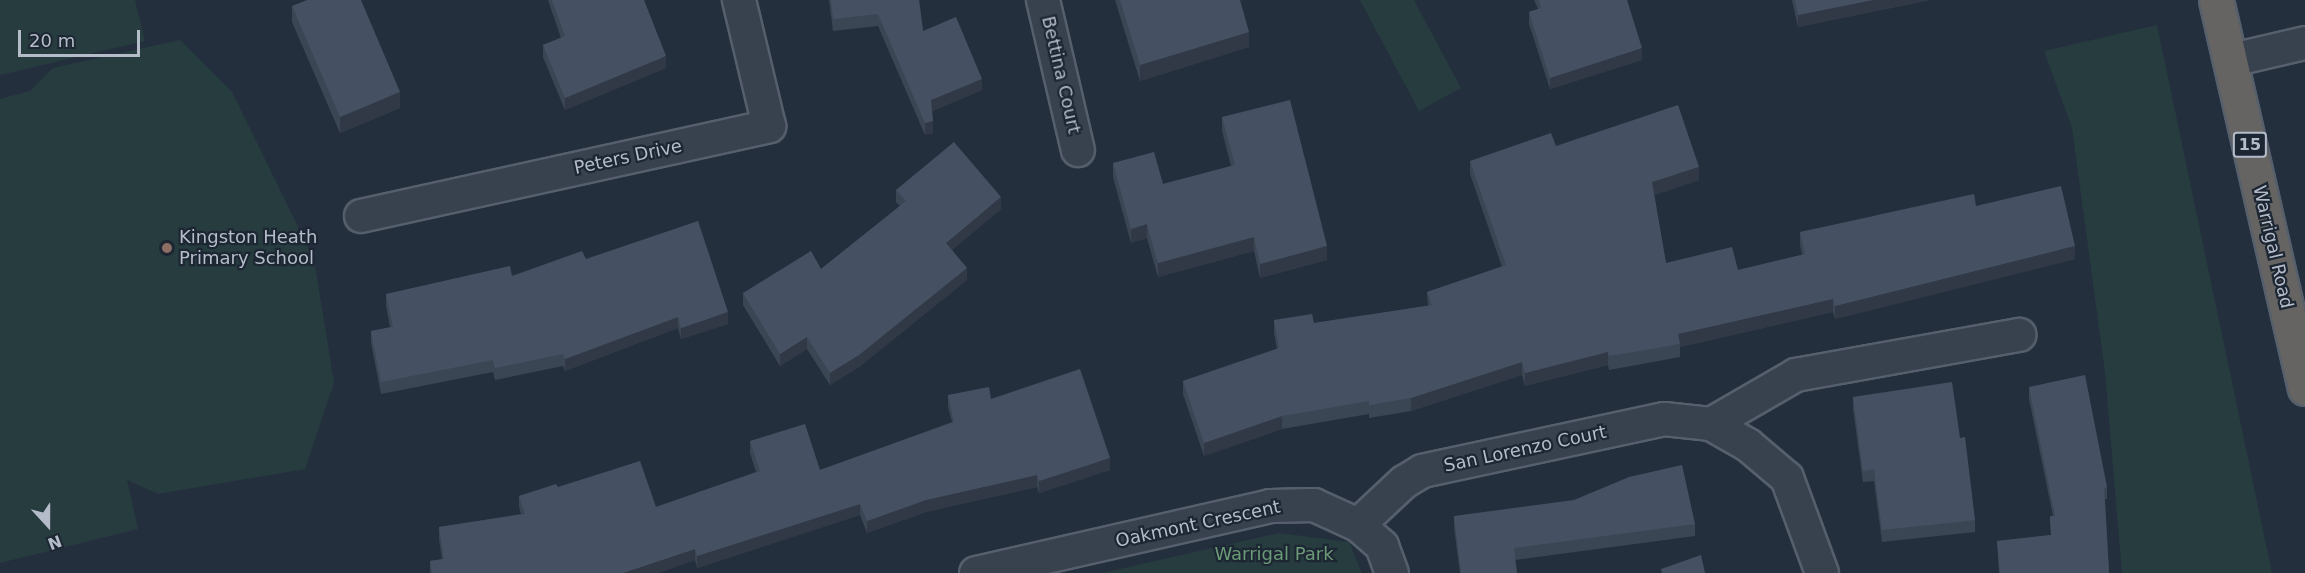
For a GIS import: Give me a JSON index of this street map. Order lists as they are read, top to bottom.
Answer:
{
  "streets": {
    "highway": ["15", "Warrigal Road"],
    "street": [
      "Bettina Court",
      "Peters Drive",
      "San Lorenzo Court",
      "Oakmont Crescent"
    ]
  },
  "crossings": [
    ["San Lorenzo Court", "Oakmont Crescent"]
  ],
  "parks": ["Warrigal Park"],
  "places": ["Kingston Heath Primary School"],
  "scale_bar": "20 m",
  "north": "bottom"
}
